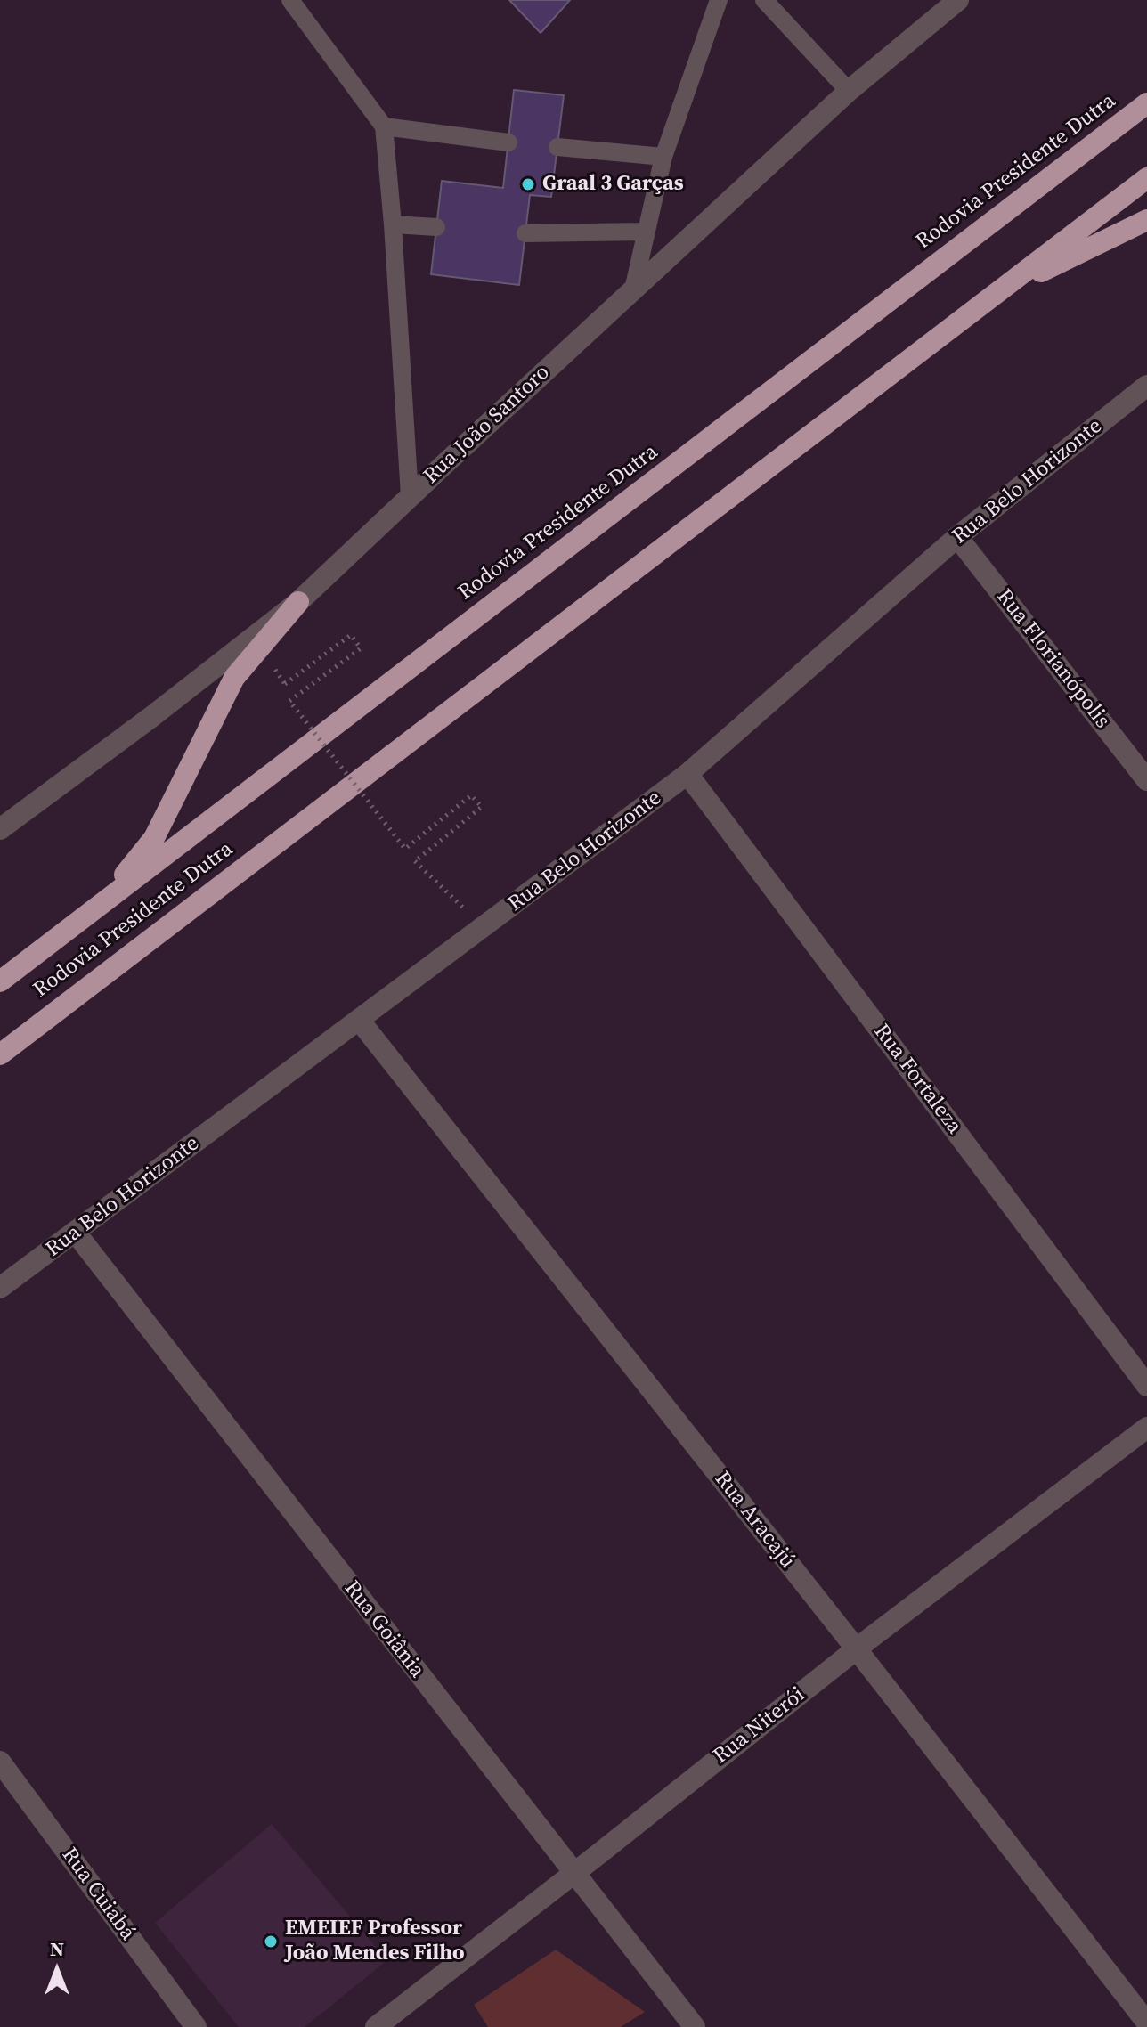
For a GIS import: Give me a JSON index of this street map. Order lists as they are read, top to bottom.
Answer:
{
  "streets": {
    "highway": ["Rodovia Presidente Dutra"],
    "street": [
      "Rua João Santoro",
      "Rua Belo Horizonte",
      "Rua Florianópolis",
      "Rua Fortaleza",
      "Rua Aracajú",
      "Rua Goiânia",
      "Rua Niterói",
      "Rua Cuiabá"
    ]
  },
  "crossings": [
    ["Rua Belo Horizonte", "Rua Florianópolis"],
    ["Rua Belo Horizonte", "Rua Fortaleza"],
    ["Rua Belo Horizonte", "Rua Aracajú"],
    ["Rua Belo Horizonte", "Rua Goiânia"],
    ["Rua Aracajú", "Rua Niterói"],
    ["Rua Goiânia", "Rua Niterói"]
  ],
  "places": ["Graal 3 Garças", "EMEIEF Professor João Mendes Filho"],
  "north": "top"
}
